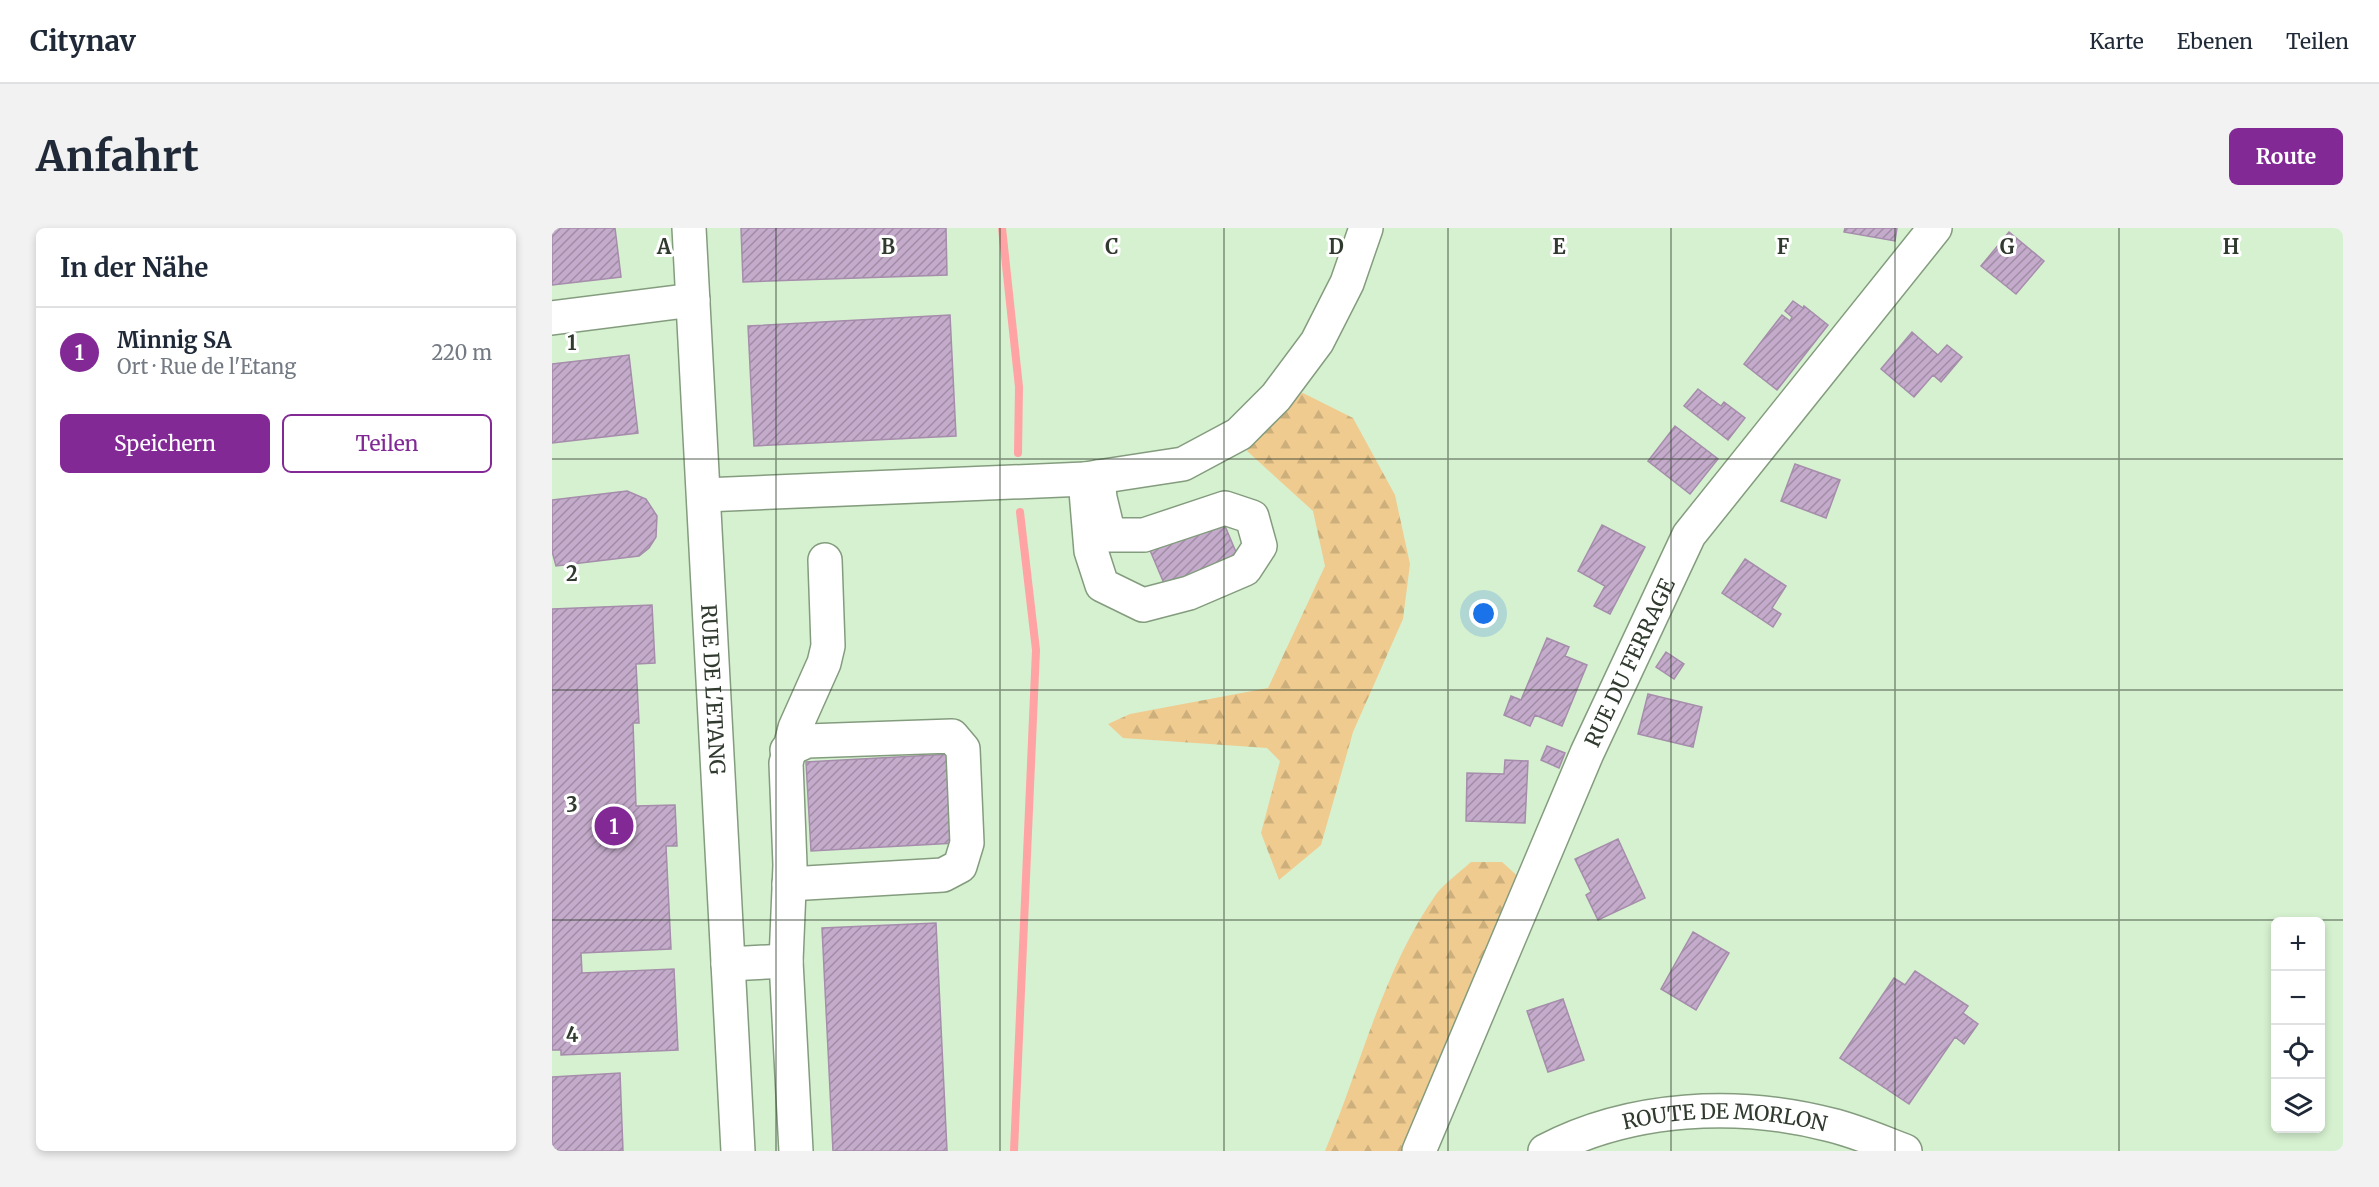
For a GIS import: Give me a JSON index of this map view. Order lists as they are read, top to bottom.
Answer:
{
  "streets": {
    "street": ["RUE DU FERRAGE", "RUE DE L'ETANG", "ROUTE DE MORLON"]
  },
  "page": {
    "header": "Citynav",
    "nav": ["Karte", "Ebenen", "Teilen"],
    "buttons": [
      "Route",
      ["Speichern", "Teilen"]
    ],
    "title": "Anfahrt",
    "heading": "In der Nähe",
    "list": [
      {
        "mark": "1",
        "name": "Minnig SA",
        "note": "Ort · Rue de l'Etang",
        "value": "220 m"
      }
    ],
    "pins": "1",
    "map_buttons": ["+", "−"]
  },
  "grid": {
    "columns": [
      "A",
      "B",
      "C",
      "D",
      "E",
      "F",
      "G",
      "H"
    ],
    "rows": [
      "1",
      "2",
      "3",
      "4"
    ]
  }
}
